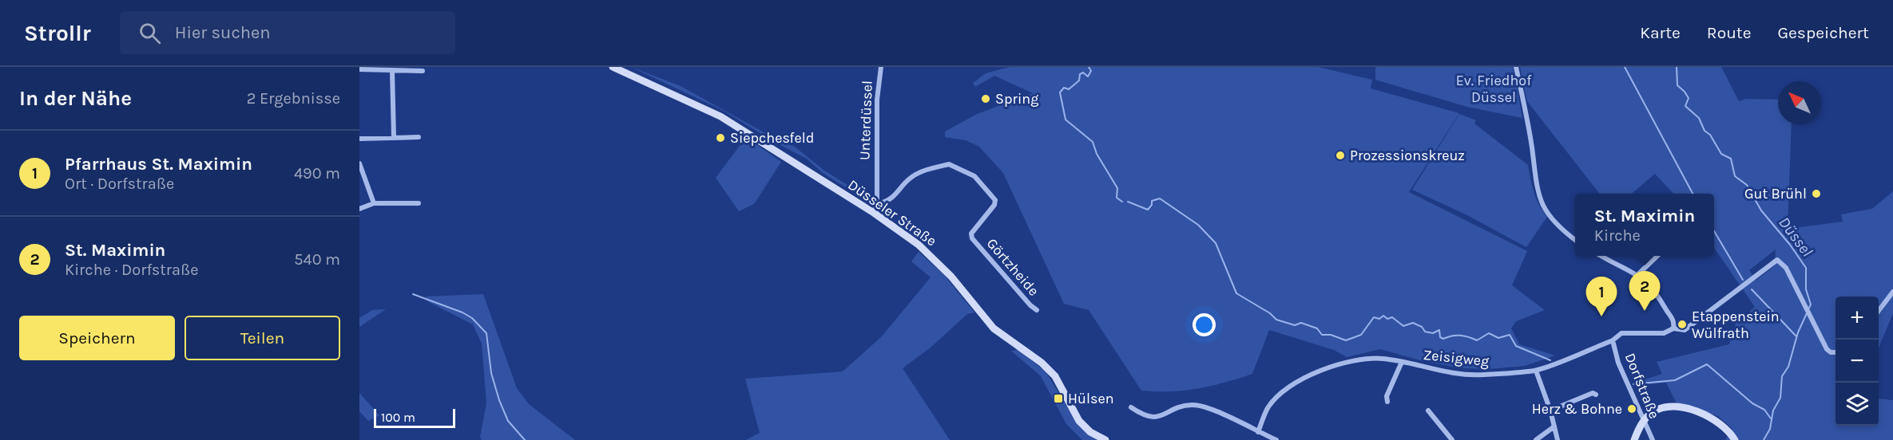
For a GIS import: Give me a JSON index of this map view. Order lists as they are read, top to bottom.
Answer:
{
  "streets": {
    "main road": ["Düsseler Straße"],
    "street": [
      "Unterdüssel",
      "Görtzheide",
      "Zeisigweg",
      "Dorfstraße"
    ]
  },
  "crossings": [
    ["Unterdüssel", "Görtzheide"],
    ["Zeisigweg", "Dorfstraße"]
  ],
  "water": ["Düssel"],
  "parks": ["Ev. Friedhof Düssel"],
  "places": {
    "other": [
      "Spring",
      "Siepchesfeld",
      "Prozessionskreuz",
      "Gut Brühl",
      "Etappenstein Wülfrath",
      "Herz & Bohne"
    ],
    "transit": ["Hülsen"]
  },
  "scale_bar": "100 m",
  "north": "top left",
  "page": {
    "header": "Strollr",
    "search": "Hier suchen",
    "nav": ["Karte", "Route", "Gespeichert"],
    "heading": ["In der Nähe", "2 Ergebnisse"],
    "list": [
      {
        "mark": "1",
        "name": "Pfarrhaus St. Maximin",
        "note": "Ort · Dorfstraße",
        "value": "490 m"
      },
      {
        "mark": "2",
        "name": "St. Maximin",
        "note": "Kirche · Dorfstraße",
        "value": "540 m"
      }
    ],
    "popup": ["St. Maximin", "Kirche"],
    "pins": ["2", "1"],
    "map_buttons": ["+", "−"],
    "buttons": ["Speichern", "Teilen"],
    "scale": "100 m"
  }
}
